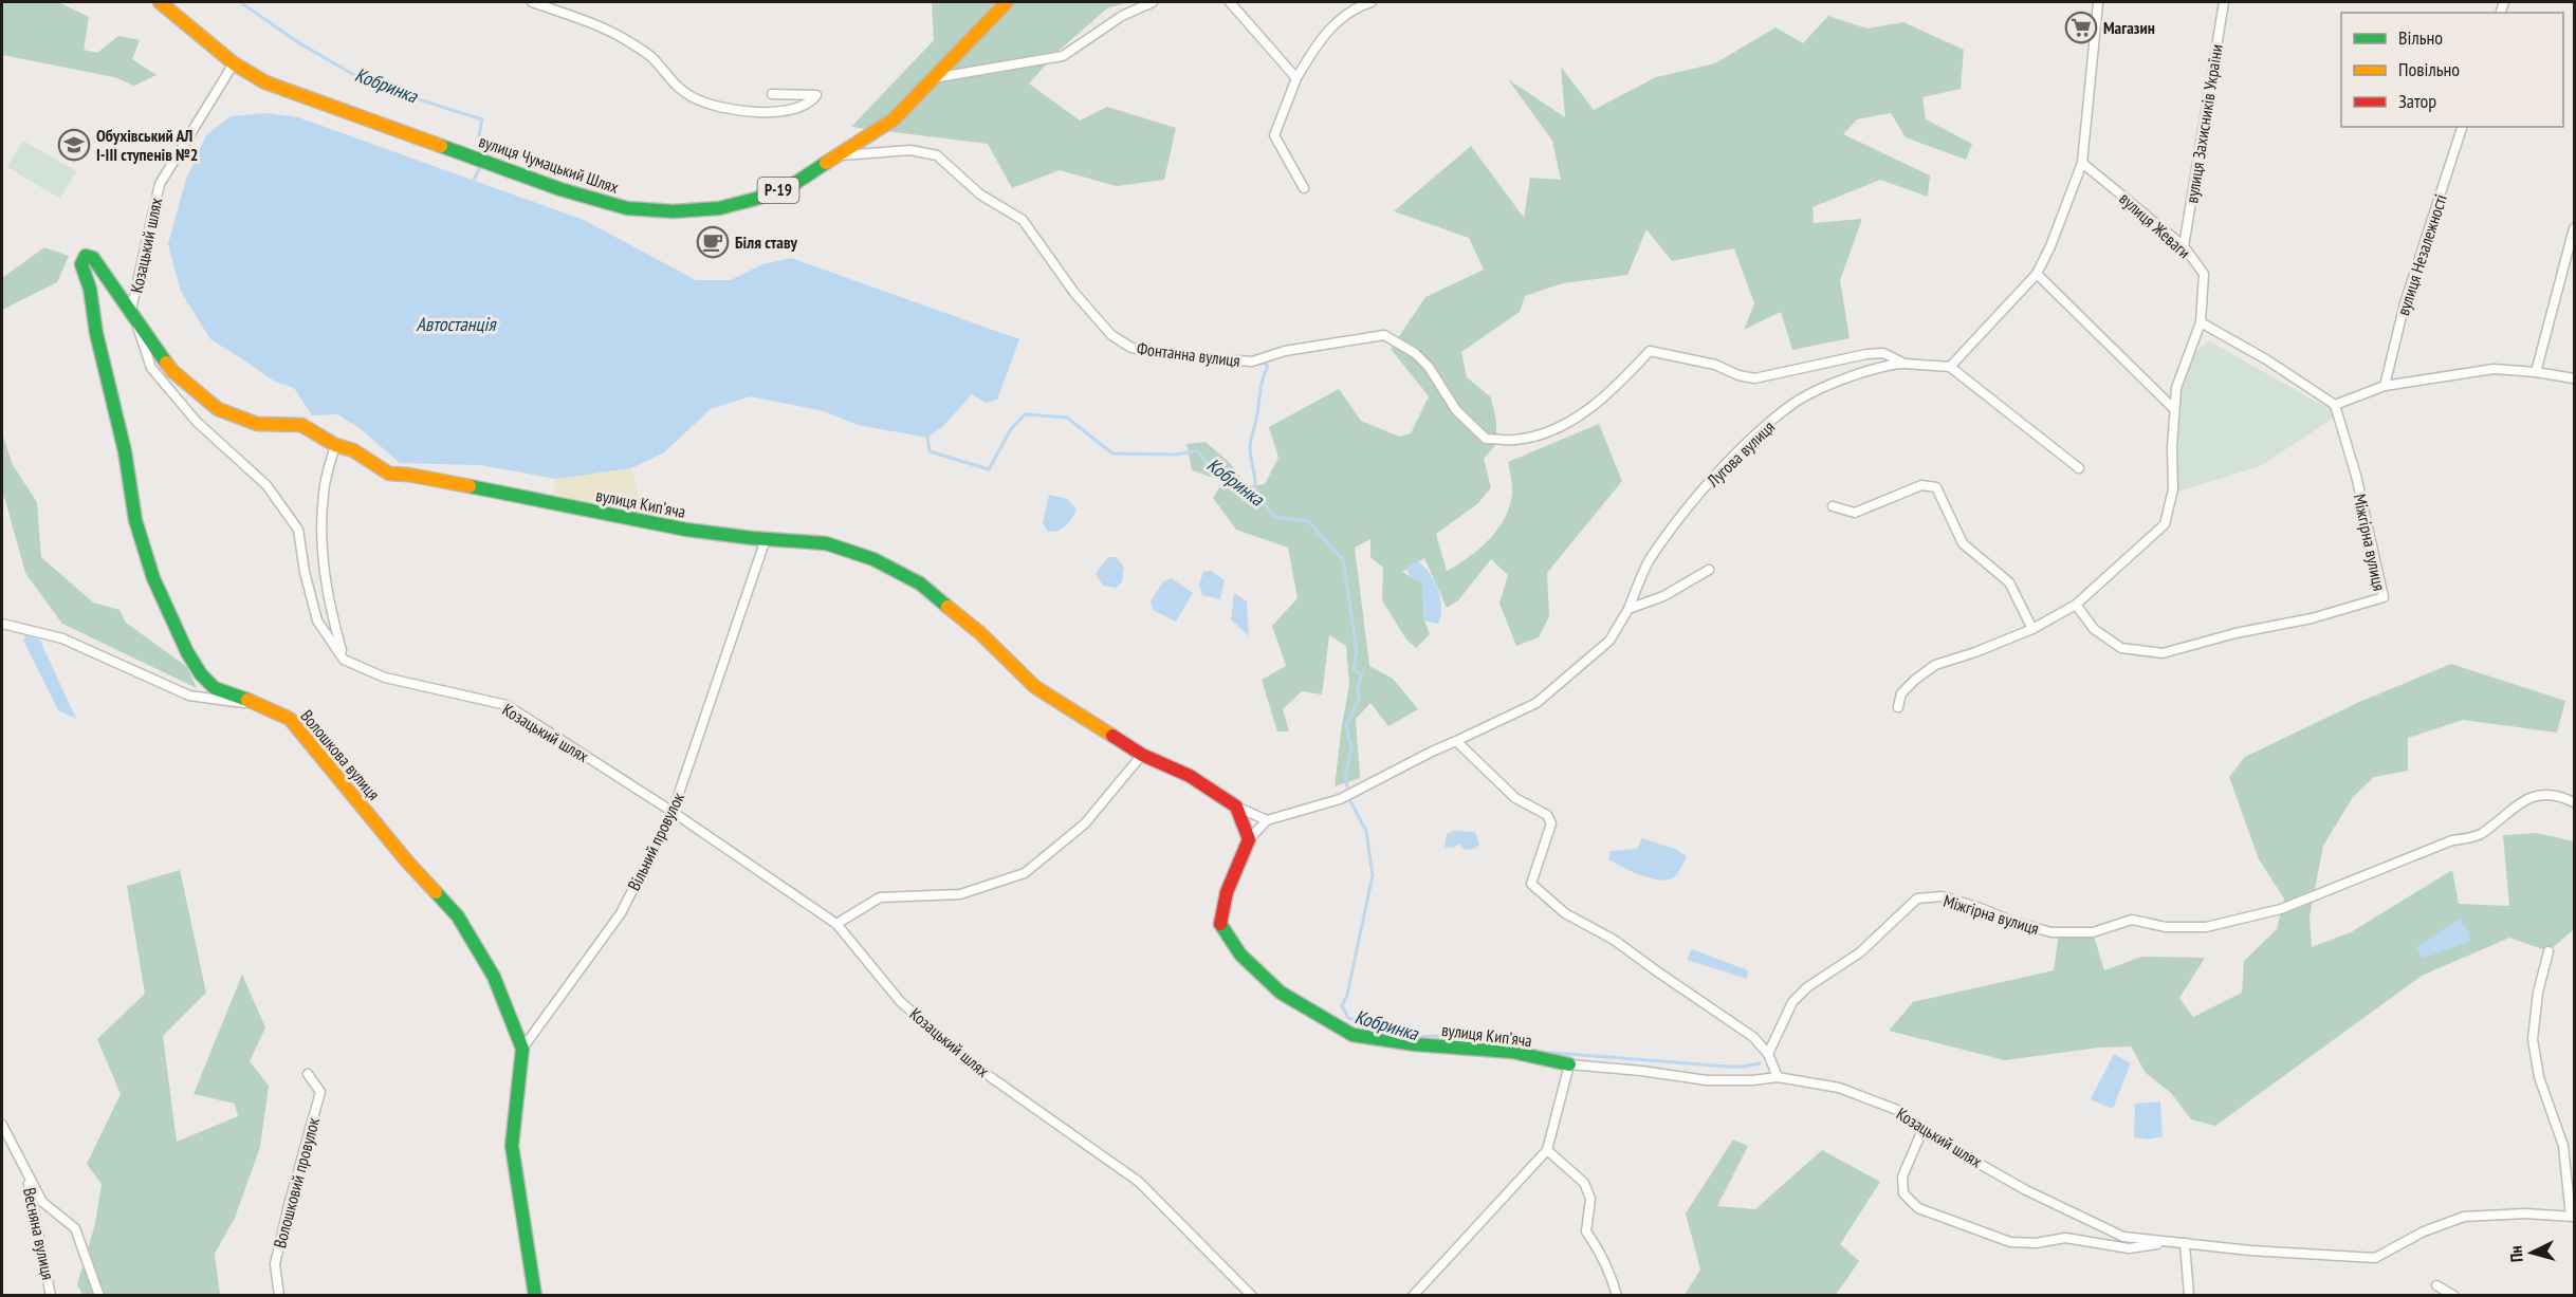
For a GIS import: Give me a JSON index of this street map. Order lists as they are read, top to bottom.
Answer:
{
  "streets": {
    "street": [
      "вулиця Захисників України",
      "вулиця Чумацький Шлях",
      "Р-19",
      "вулиця Жеваги",
      "Козацький шлях",
      "вулиця Незалежності",
      "Фонтанна вулиця",
      "Лугова вулиця",
      "вулиця Кипʼяча",
      "Міжгірна вулиця",
      "Волошкова вулиця",
      "Вільний провулок",
      "Волошковий провулок",
      "Весняна вулиця"
    ]
  },
  "crossings": [
    ["вулиця Захисників України", "вулиця Жеваги"],
    ["вулиця Чумацький Шлях", "Козацький шлях"],
    ["вулиця Чумацький Шлях", "Фонтанна вулиця"],
    ["вулиця Жеваги", "Міжгірна вулиця"],
    ["Козацький шлях", "вулиця Кипʼяча"],
    ["Козацький шлях", "Волошкова вулиця"],
    ["Козацький шлях", "Вільний провулок"],
    ["Фонтанна вулиця", "Лугова вулиця"],
    ["вулиця Кипʼяча", "Волошкова вулиця"],
    ["вулиця Кипʼяча", "Вільний провулок"],
    ["Волошкова вулиця", "Вільний провулок"]
  ],
  "water": ["Кобринка", "Автостанція"],
  "places": {
    "supermarket": ["Магазин"],
    "school or university": ["Обухівський АЛ І-ІІІ ступенів №2"],
    "cafe": ["Біля ставу"]
  },
  "legend": ["Вільно", "Повільно", "Затор"],
  "north": "left"
}
